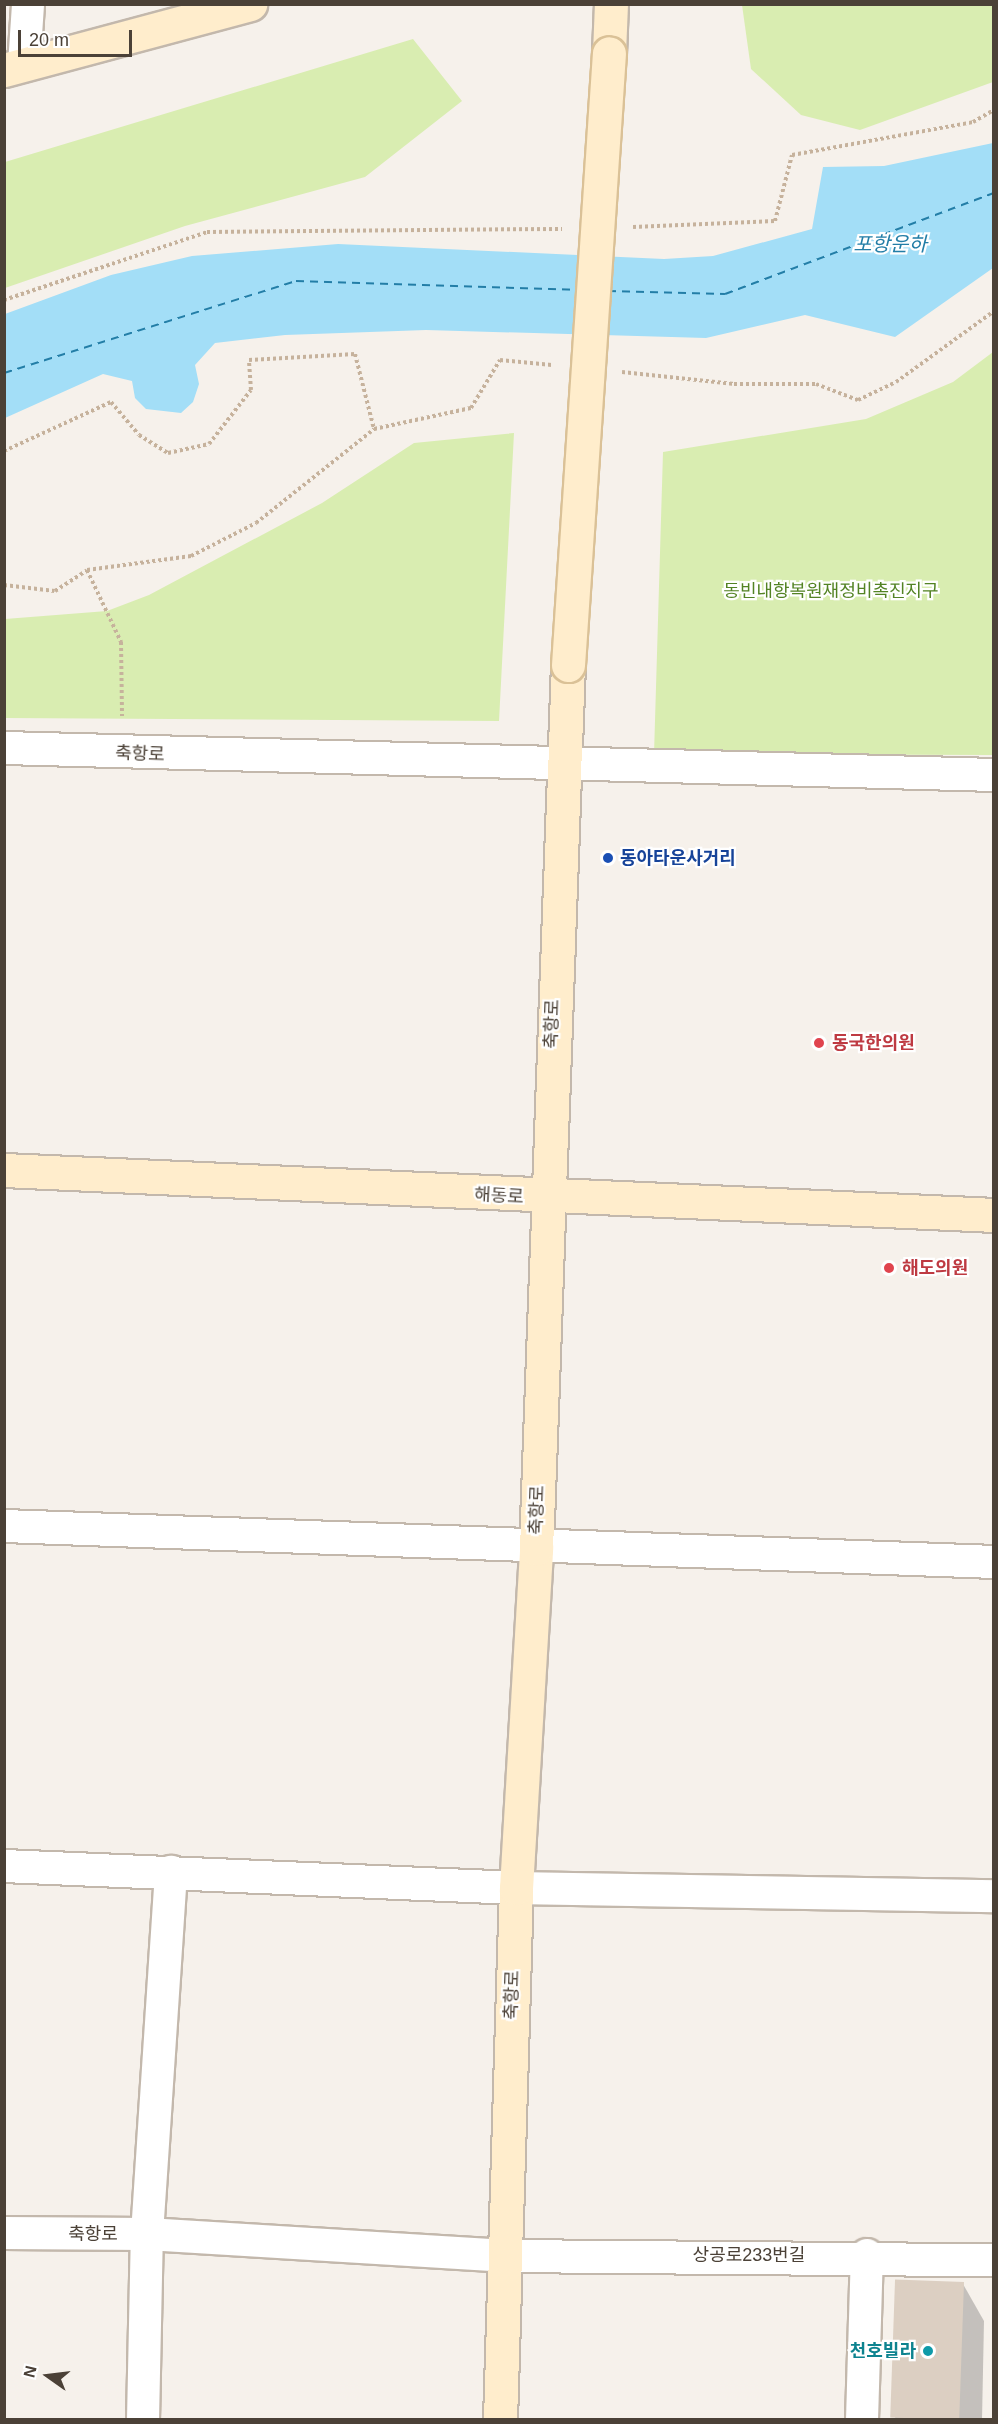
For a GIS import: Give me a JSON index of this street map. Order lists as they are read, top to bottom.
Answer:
{
  "streets": {
    "main road": ["축항로", "해동로"],
    "street": ["상공로233번길"]
  },
  "crossings": [
    ["축항로", "해동로"],
    ["축항로", "상공로233번길"]
  ],
  "water": ["포항운하"],
  "parks": ["동빈내항복원재정비촉진지구"],
  "places": [
    "동아타운사거리",
    "동국한의원",
    "해도의원",
    "천호빌라"
  ],
  "scale_bar": "20 m",
  "north": "left"
}
